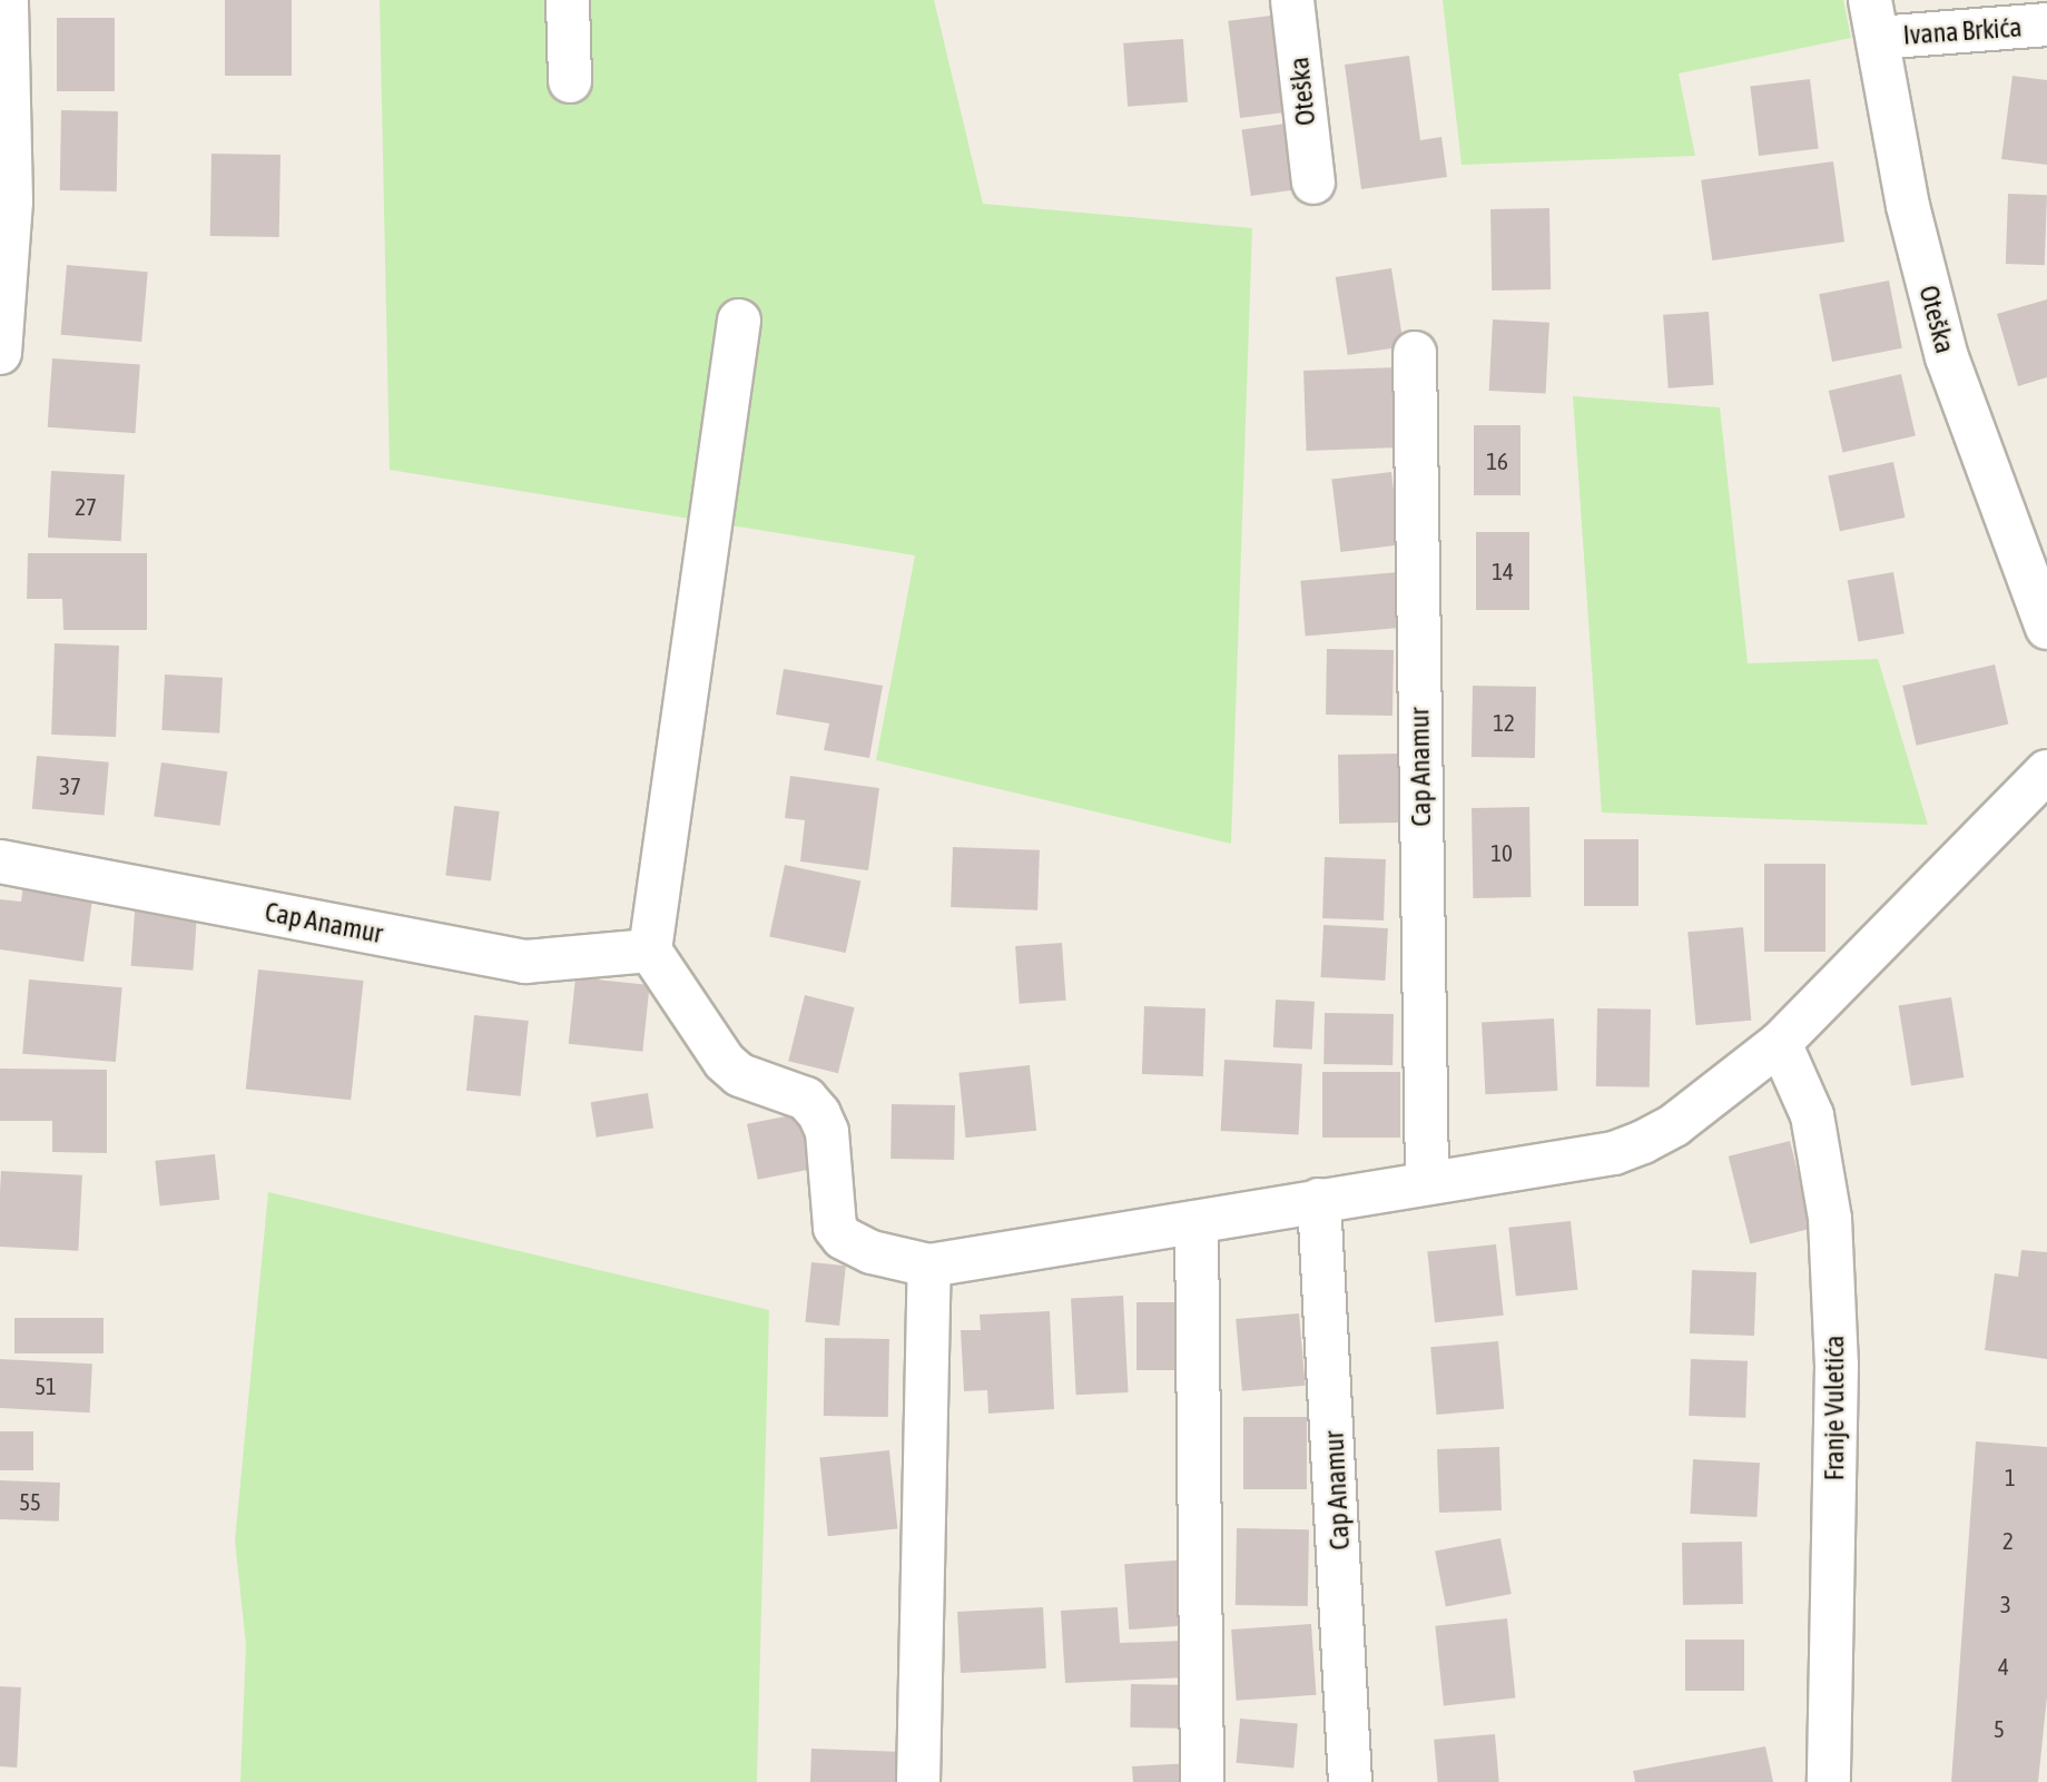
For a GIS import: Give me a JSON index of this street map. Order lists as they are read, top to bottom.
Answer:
{
  "streets": {
    "street": [
      "Ivana Brkića",
      "Oteška",
      "Cap Anamur",
      "Franje Vuletića"
    ]
  },
  "crossings": [
    ["Ivana Brkića", "Oteška"]
  ],
  "house_numbers": [
    "16",
    "27",
    "14",
    "12",
    "37",
    "10",
    "51",
    "1",
    "55",
    "2",
    "3",
    "4",
    "5"
  ]
}
